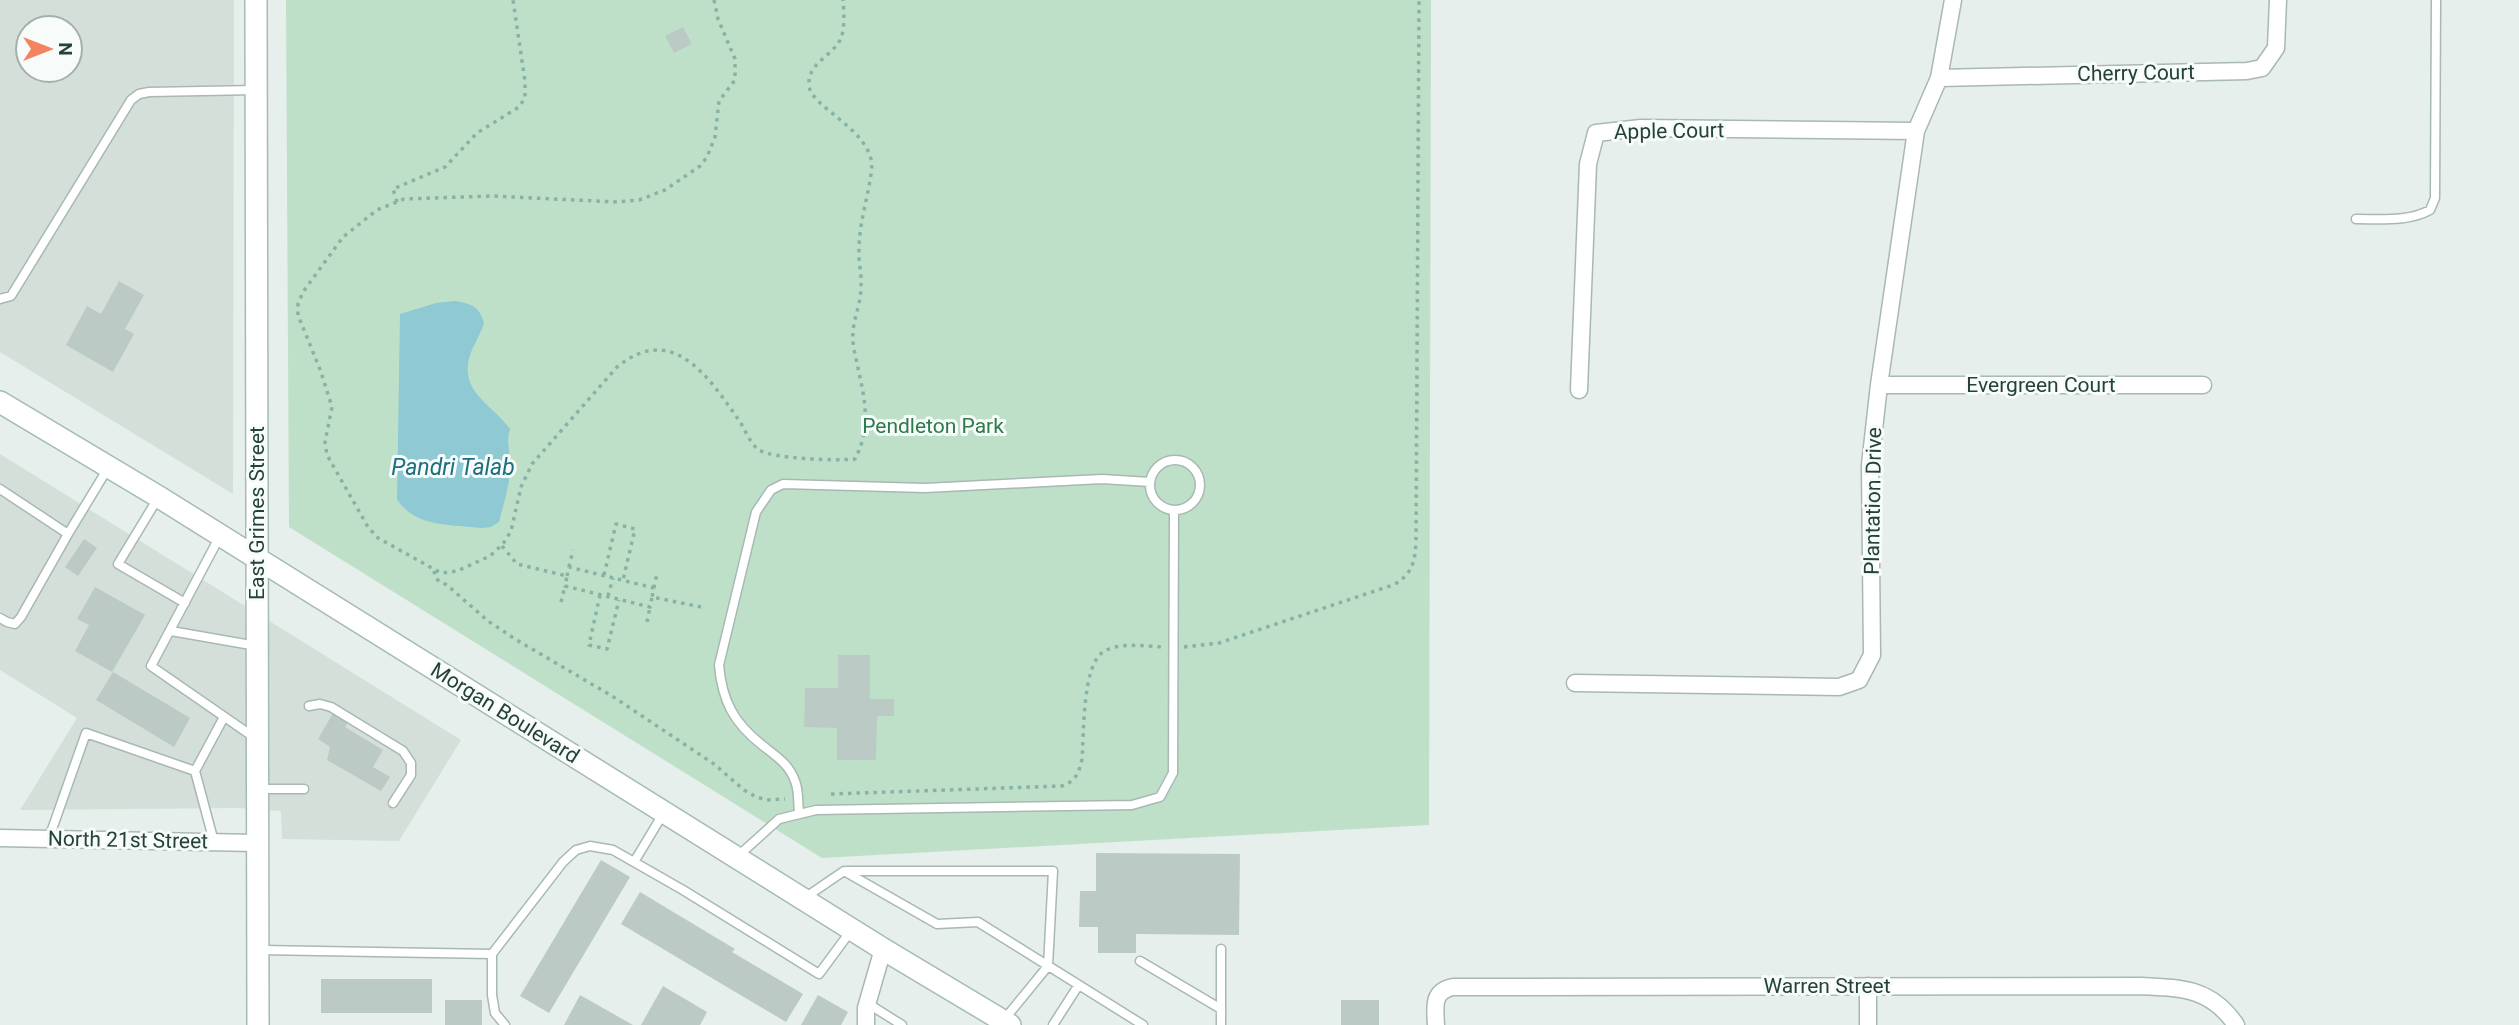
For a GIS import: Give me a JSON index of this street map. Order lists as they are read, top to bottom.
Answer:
{
  "streets": {
    "main road": ["East Grimes Street", "Morgan Boulevard"],
    "street": [
      "Cherry Court",
      "Apple Court",
      "Evergreen Court",
      "Plantation Drive",
      "North 21st Street",
      "Warren Street"
    ]
  },
  "crossings": [
    ["Cherry Court", "Plantation Drive"],
    ["Apple Court", "Plantation Drive"],
    ["Evergreen Court", "Plantation Drive"],
    ["East Grimes Street", "Morgan Boulevard"],
    ["East Grimes Street", "North 21st Street"]
  ],
  "water": ["Pandri Talab"],
  "parks": ["Pendleton Park"],
  "north": "right"
}
